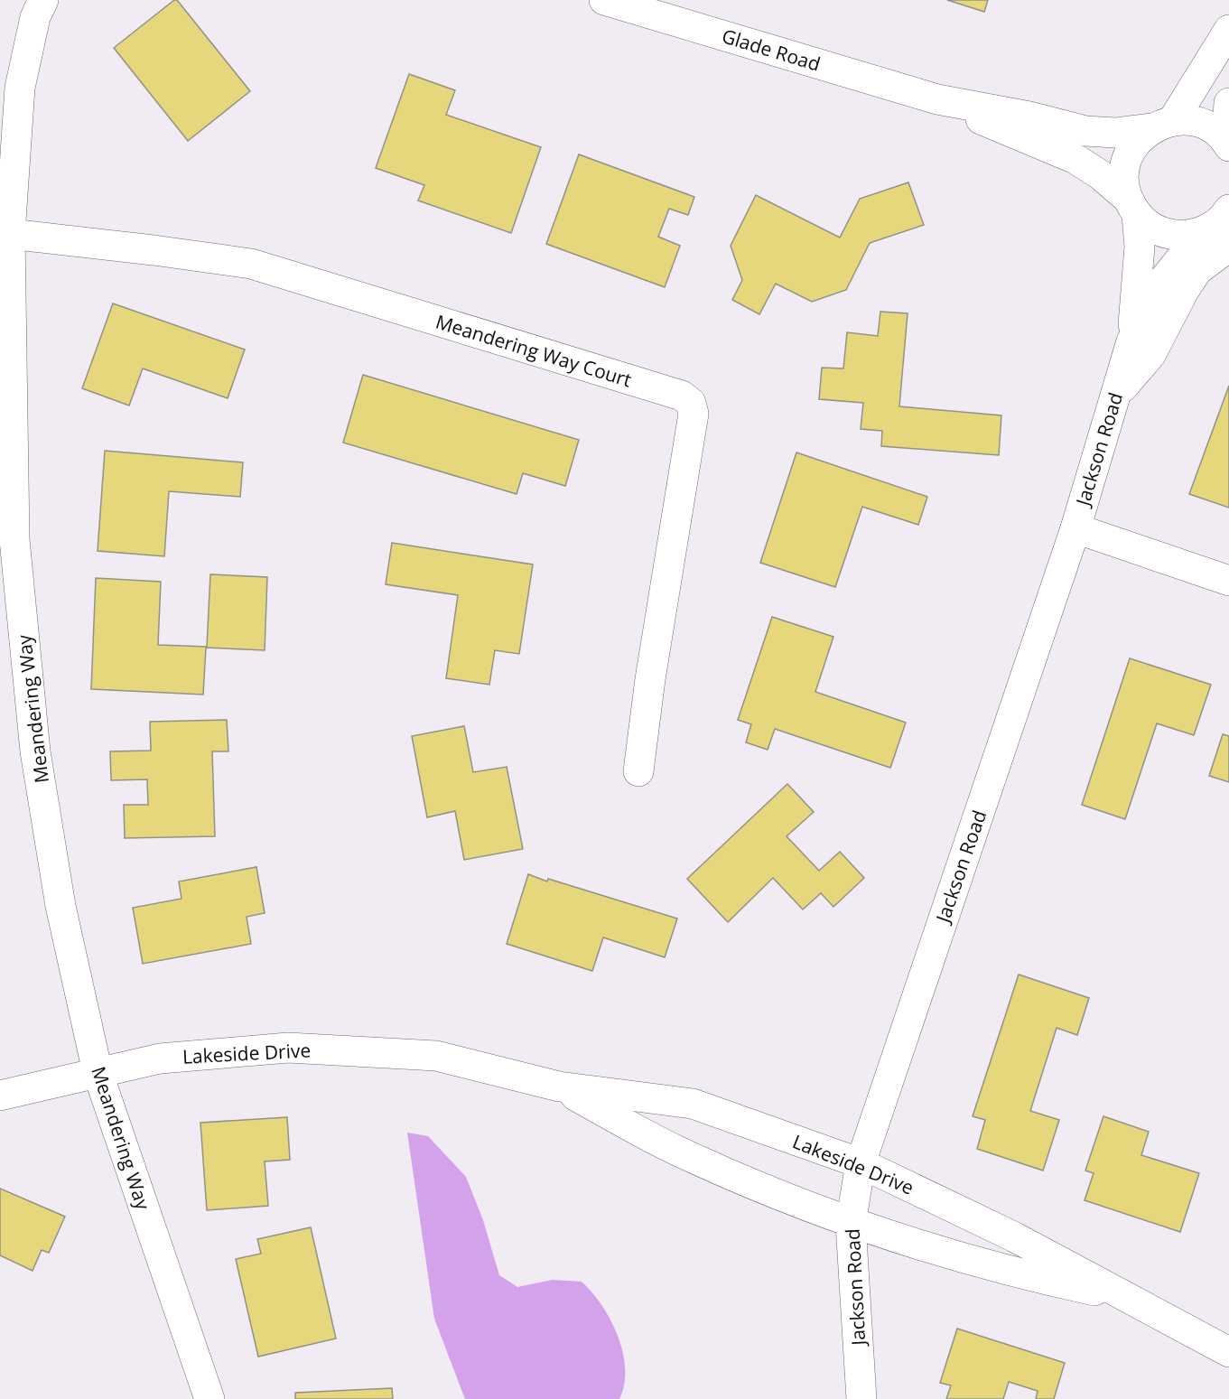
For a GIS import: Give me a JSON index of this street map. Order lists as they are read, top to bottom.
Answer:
{
  "streets": {
    "street": [
      "Glade Road",
      "Meandering Way Court",
      "Jackson Road",
      "Meandering Way",
      "Lakeside Drive"
    ]
  },
  "crossings": [
    ["Glade Road", "Jackson Road"],
    ["Meandering Way Court", "Meandering Way"],
    ["Jackson Road", "Lakeside Drive"],
    ["Meandering Way", "Lakeside Drive"]
  ]
}
